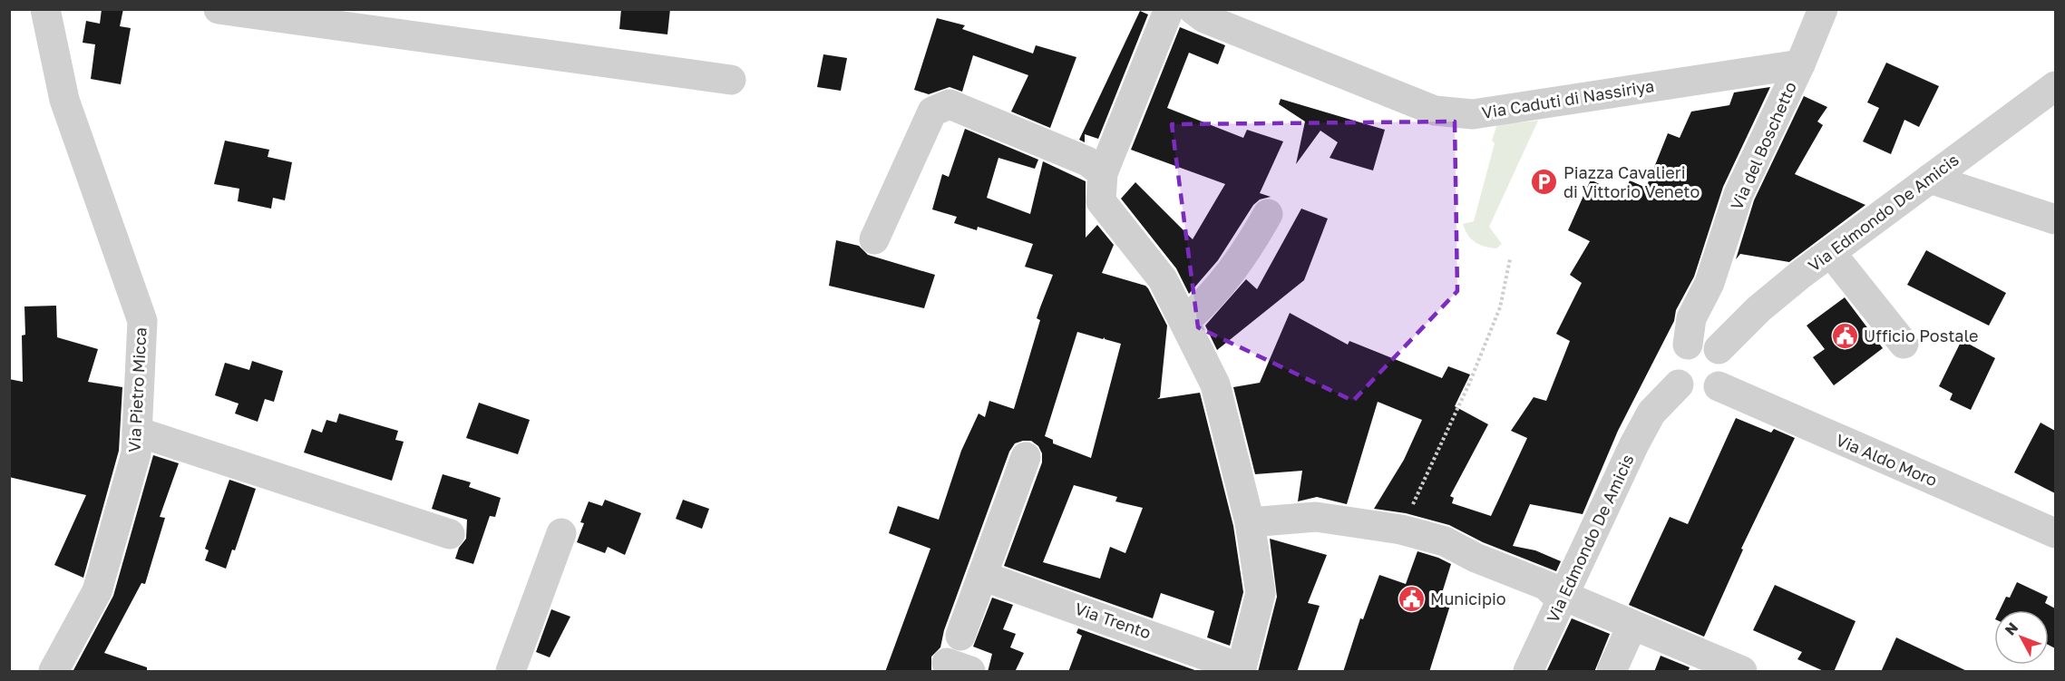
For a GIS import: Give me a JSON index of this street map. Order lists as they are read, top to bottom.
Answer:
{
  "streets": {
    "street": [
      "Via Caduti di Nassiriya",
      "Via del Boschetto",
      "Via Edmondo De Amicis",
      "Via Pietro Micca",
      "Via Aldo Moro",
      "Via Trento"
    ]
  },
  "crossings": [
    ["Via Caduti di Nassiriya", "Via del Boschetto"],
    ["Via del Boschetto", "Via Edmondo De Amicis"],
    ["Via del Boschetto", "Via Aldo Moro"],
    ["Via Edmondo De Amicis", "Via Aldo Moro"]
  ],
  "places": {
    "parking": ["Piazza Cavalieri di Vittorio Veneto"],
    "public building": ["Ufficio Postale", "Municipio"]
  },
  "north": "top left"
}
